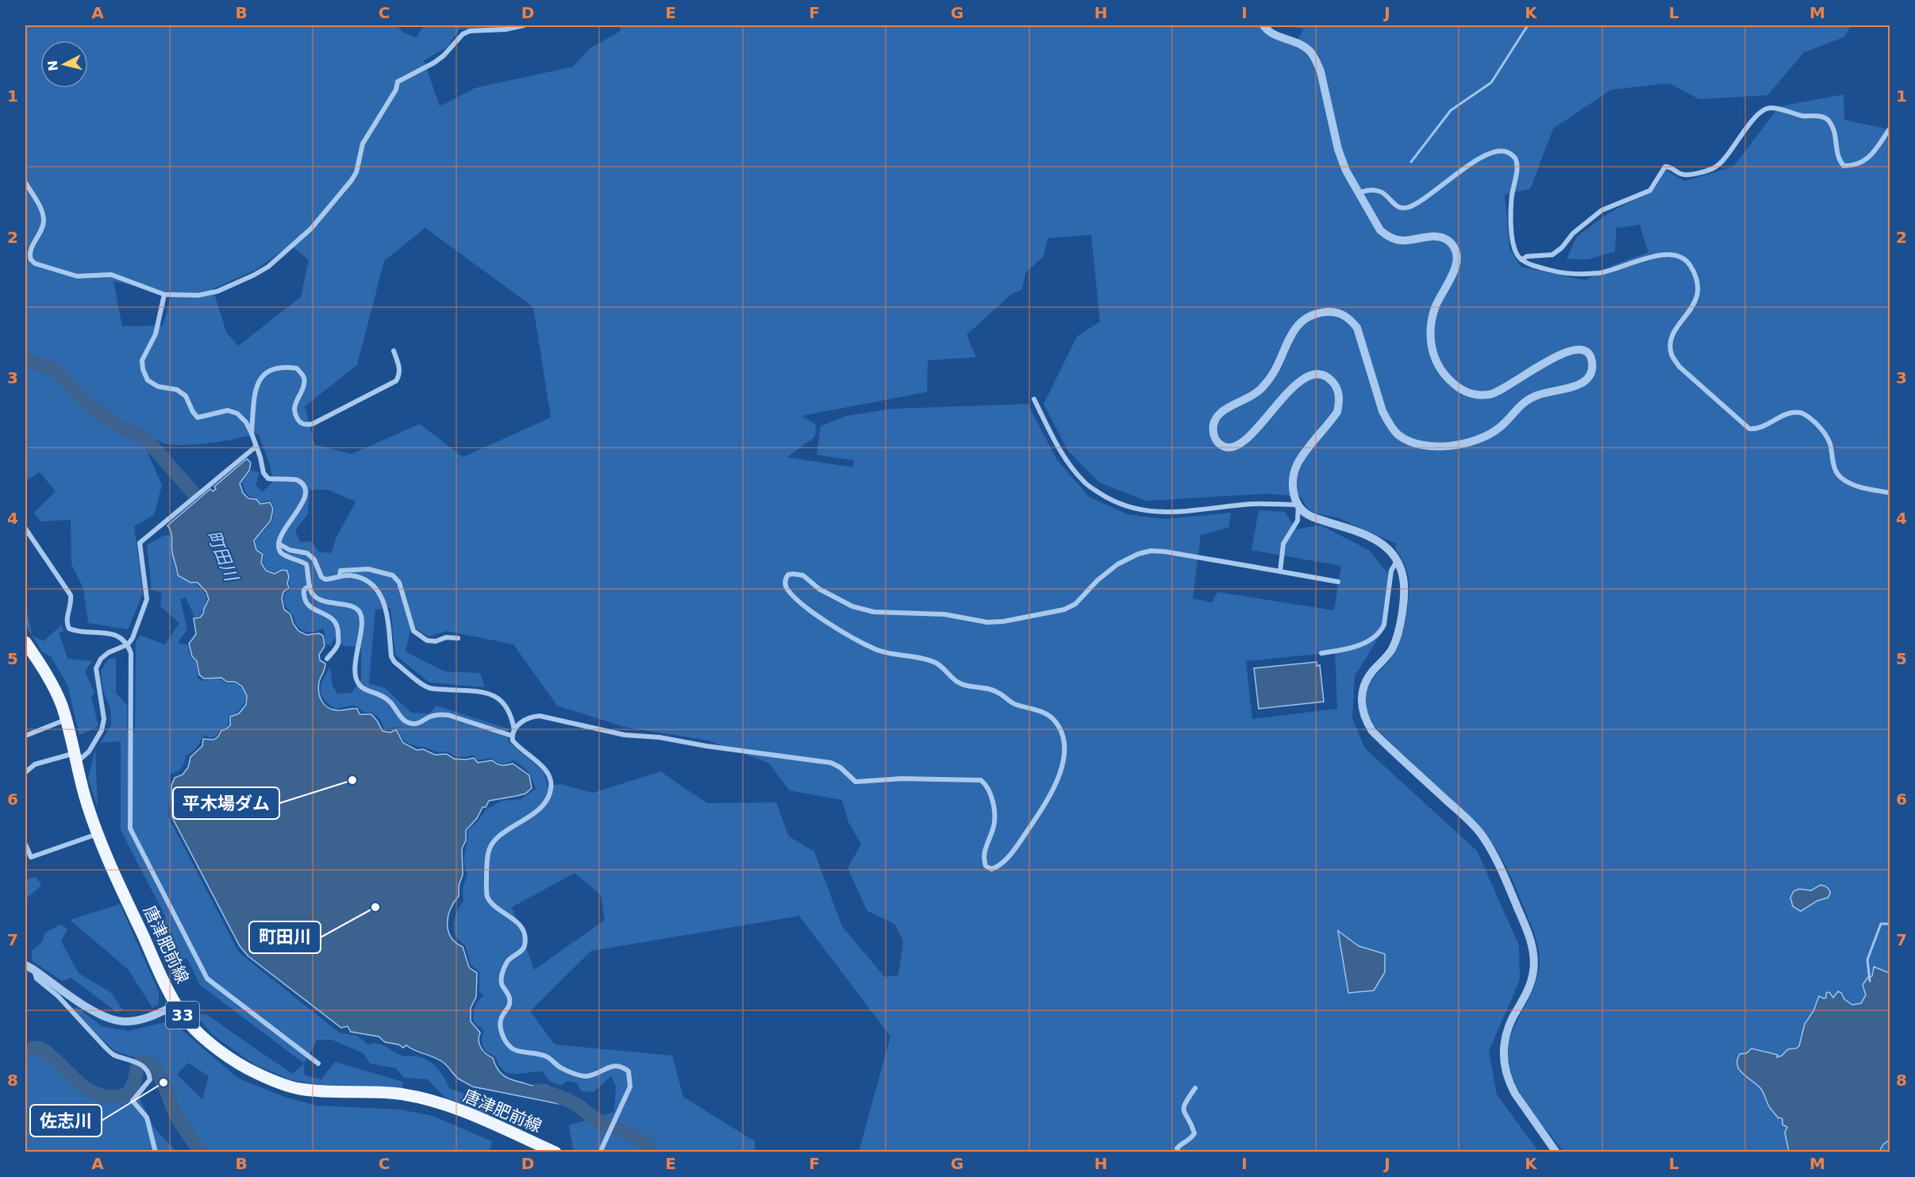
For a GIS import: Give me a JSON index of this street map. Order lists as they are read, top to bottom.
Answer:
{
  "streets": {
    "main road": ["唐津肥前線", "33"]
  },
  "water": ["町田川"],
  "places": ["平木場ダム", "町田川", "佐志川"],
  "north": "left",
  "grid": {
    "columns": [
      "A",
      "B",
      "C",
      "D",
      "E",
      "F",
      "G",
      "H",
      "I",
      "J",
      "K",
      "L",
      "M"
    ],
    "rows": [
      "1",
      "2",
      "3",
      "4",
      "5",
      "6",
      "7",
      "8"
    ]
  }
}
